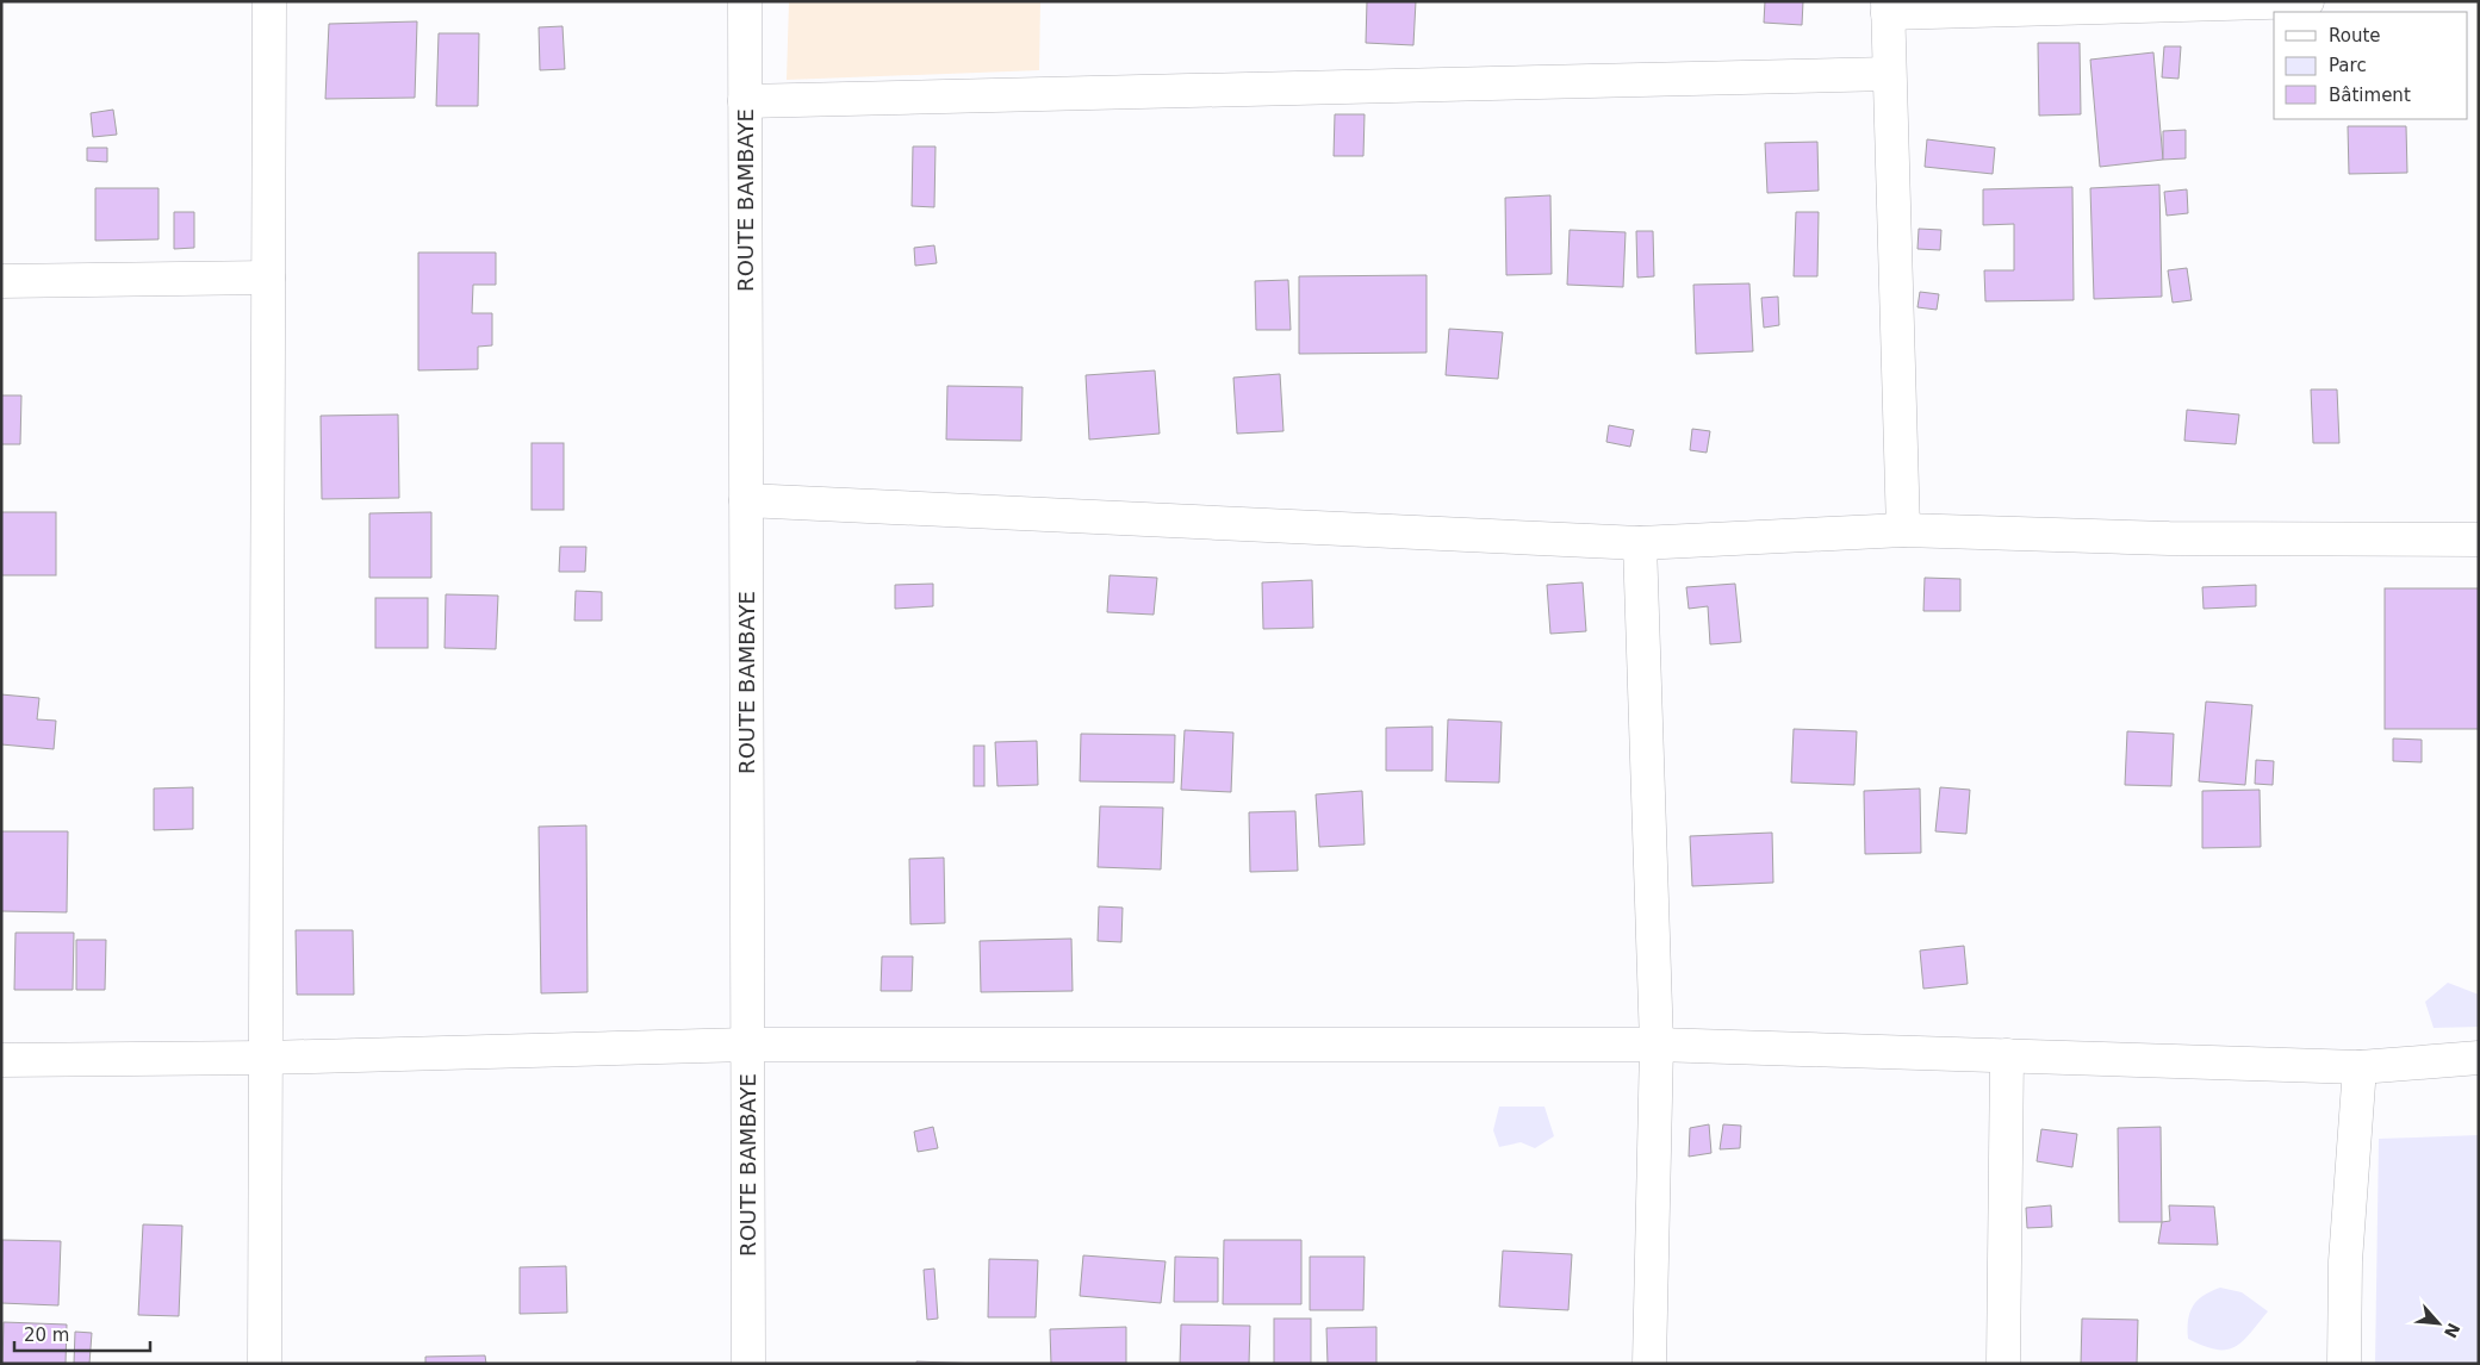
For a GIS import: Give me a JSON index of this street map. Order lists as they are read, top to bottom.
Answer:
{
  "streets": {
    "street": ["ROUTE BAMBAYE"]
  },
  "legend": ["Route", "Parc", "Bâtiment"],
  "scale_bar": "20 m",
  "north": "bottom right"
}
